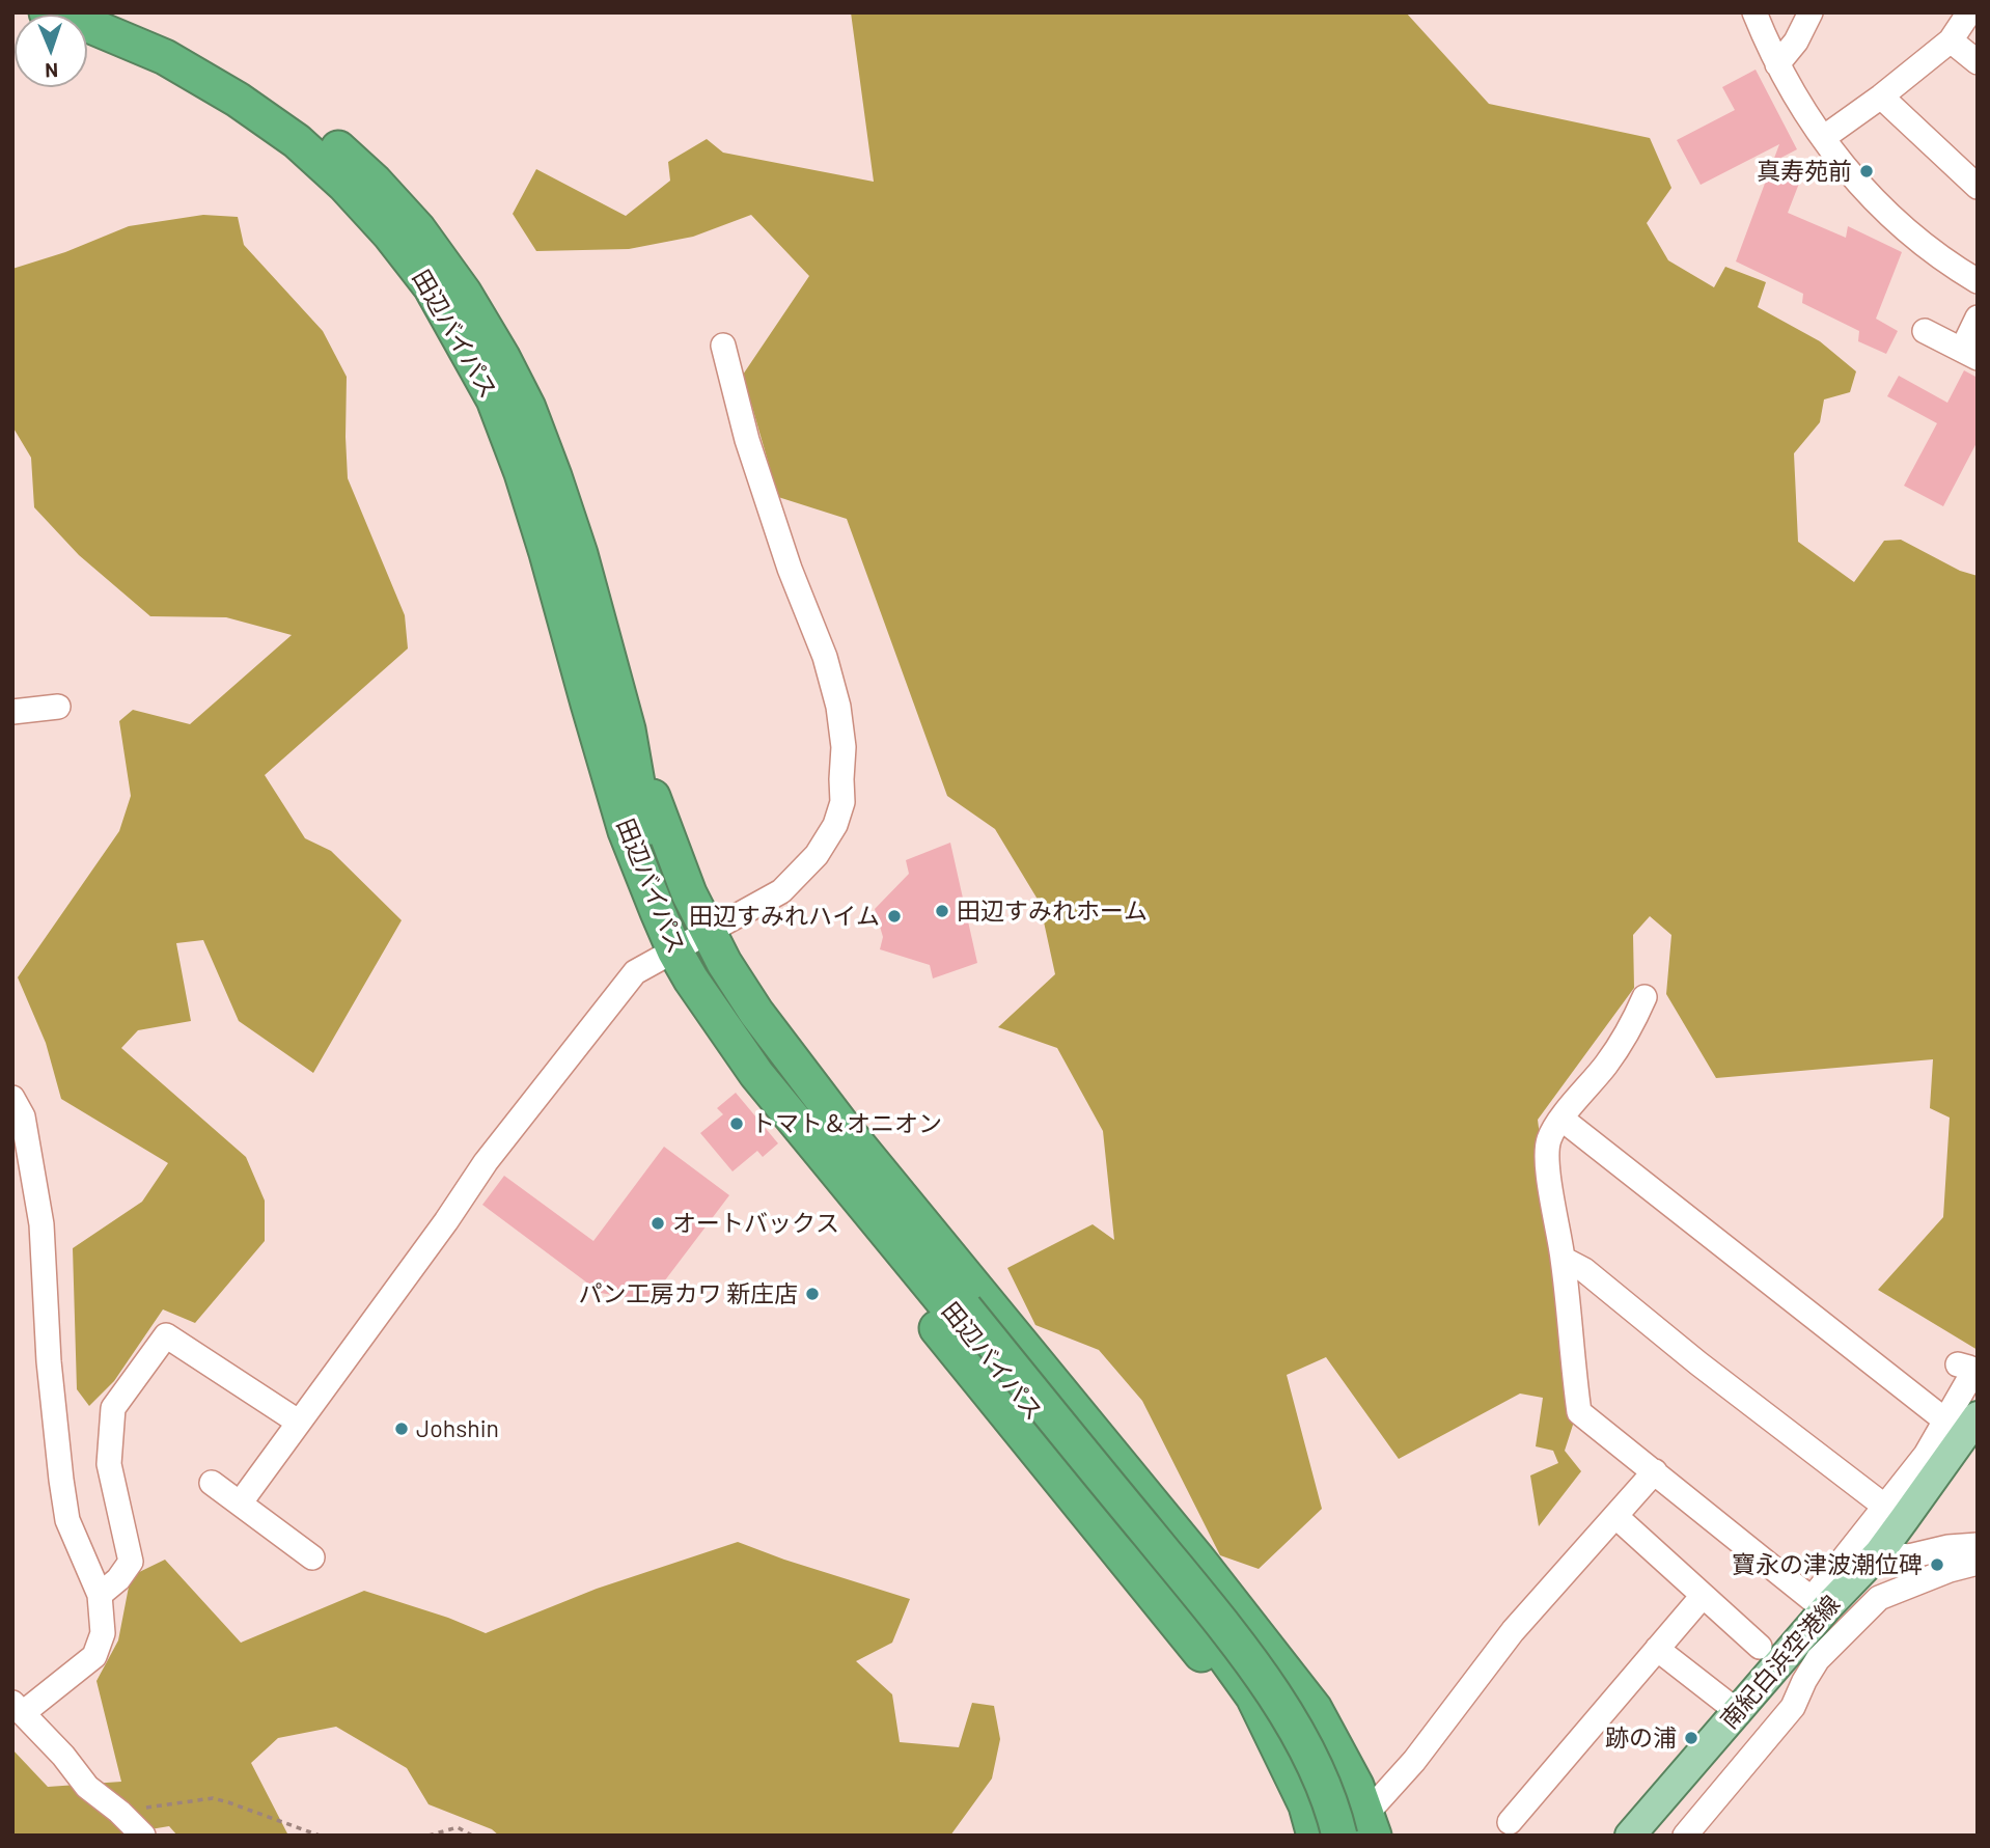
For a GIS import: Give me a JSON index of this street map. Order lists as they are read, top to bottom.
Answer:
{
  "streets": {
    "highway": ["田辺バイパス"],
    "main road": ["南紀白浜空港線"]
  },
  "places": [
    "真寿苑前",
    "田辺すみれホーム",
    "田辺すみれハイム",
    "トマト＆オニオン",
    "オートバックス",
    "パン工房カワ 新庄店",
    "Johshin",
    "寶永の津波潮位碑",
    "跡の浦"
  ],
  "north": "bottom"
}
